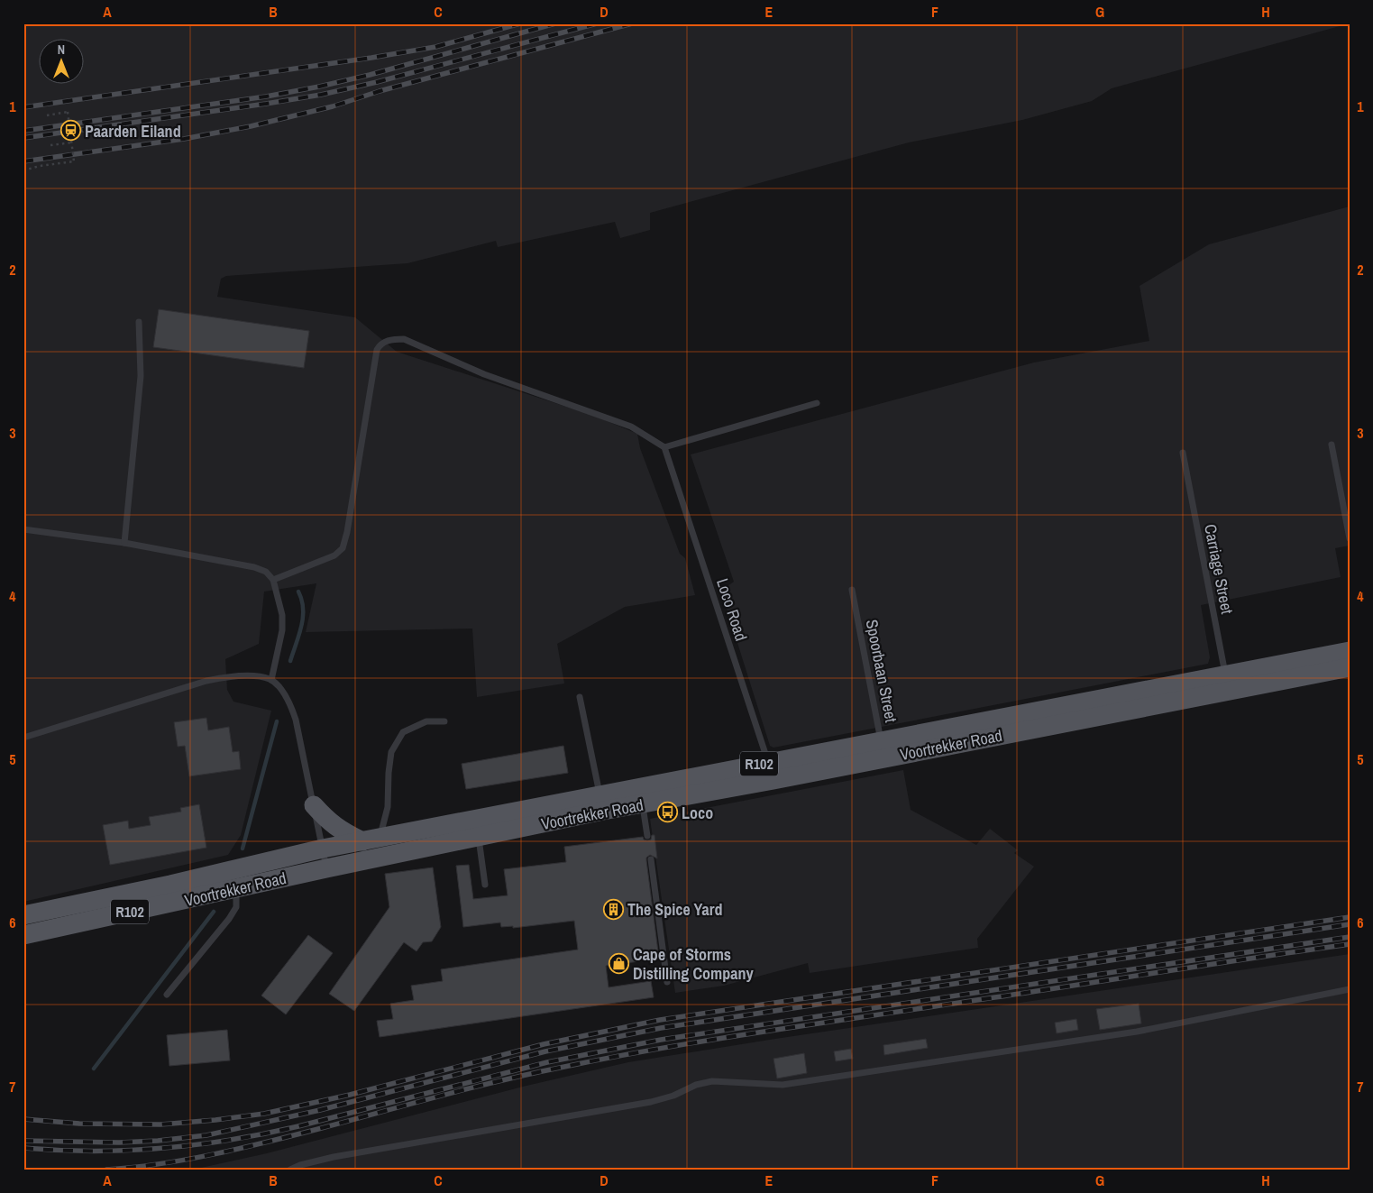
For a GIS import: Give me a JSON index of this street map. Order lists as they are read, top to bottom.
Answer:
{
  "streets": {
    "main road": ["Voortrekker Road", "R102"],
    "lane": ["Carriage Street", "Loco Road", "Spoorbaan Street"]
  },
  "crossings": [
    ["Carriage Street", "Voortrekker Road"],
    ["Loco Road", "Voortrekker Road"],
    ["Spoorbaan Street", "Voortrekker Road"]
  ],
  "places": {
    "station": ["Paarden Eiland"],
    "bus stop": ["Loco"],
    "building": ["The Spice Yard"],
    "shop": ["Cape of Storms Distilling Company"]
  },
  "north": "top",
  "grid": {
    "columns": [
      "A",
      "B",
      "C",
      "D",
      "E",
      "F",
      "G",
      "H"
    ],
    "rows": [
      "1",
      "2",
      "3",
      "4",
      "5",
      "6",
      "7"
    ]
  }
}
